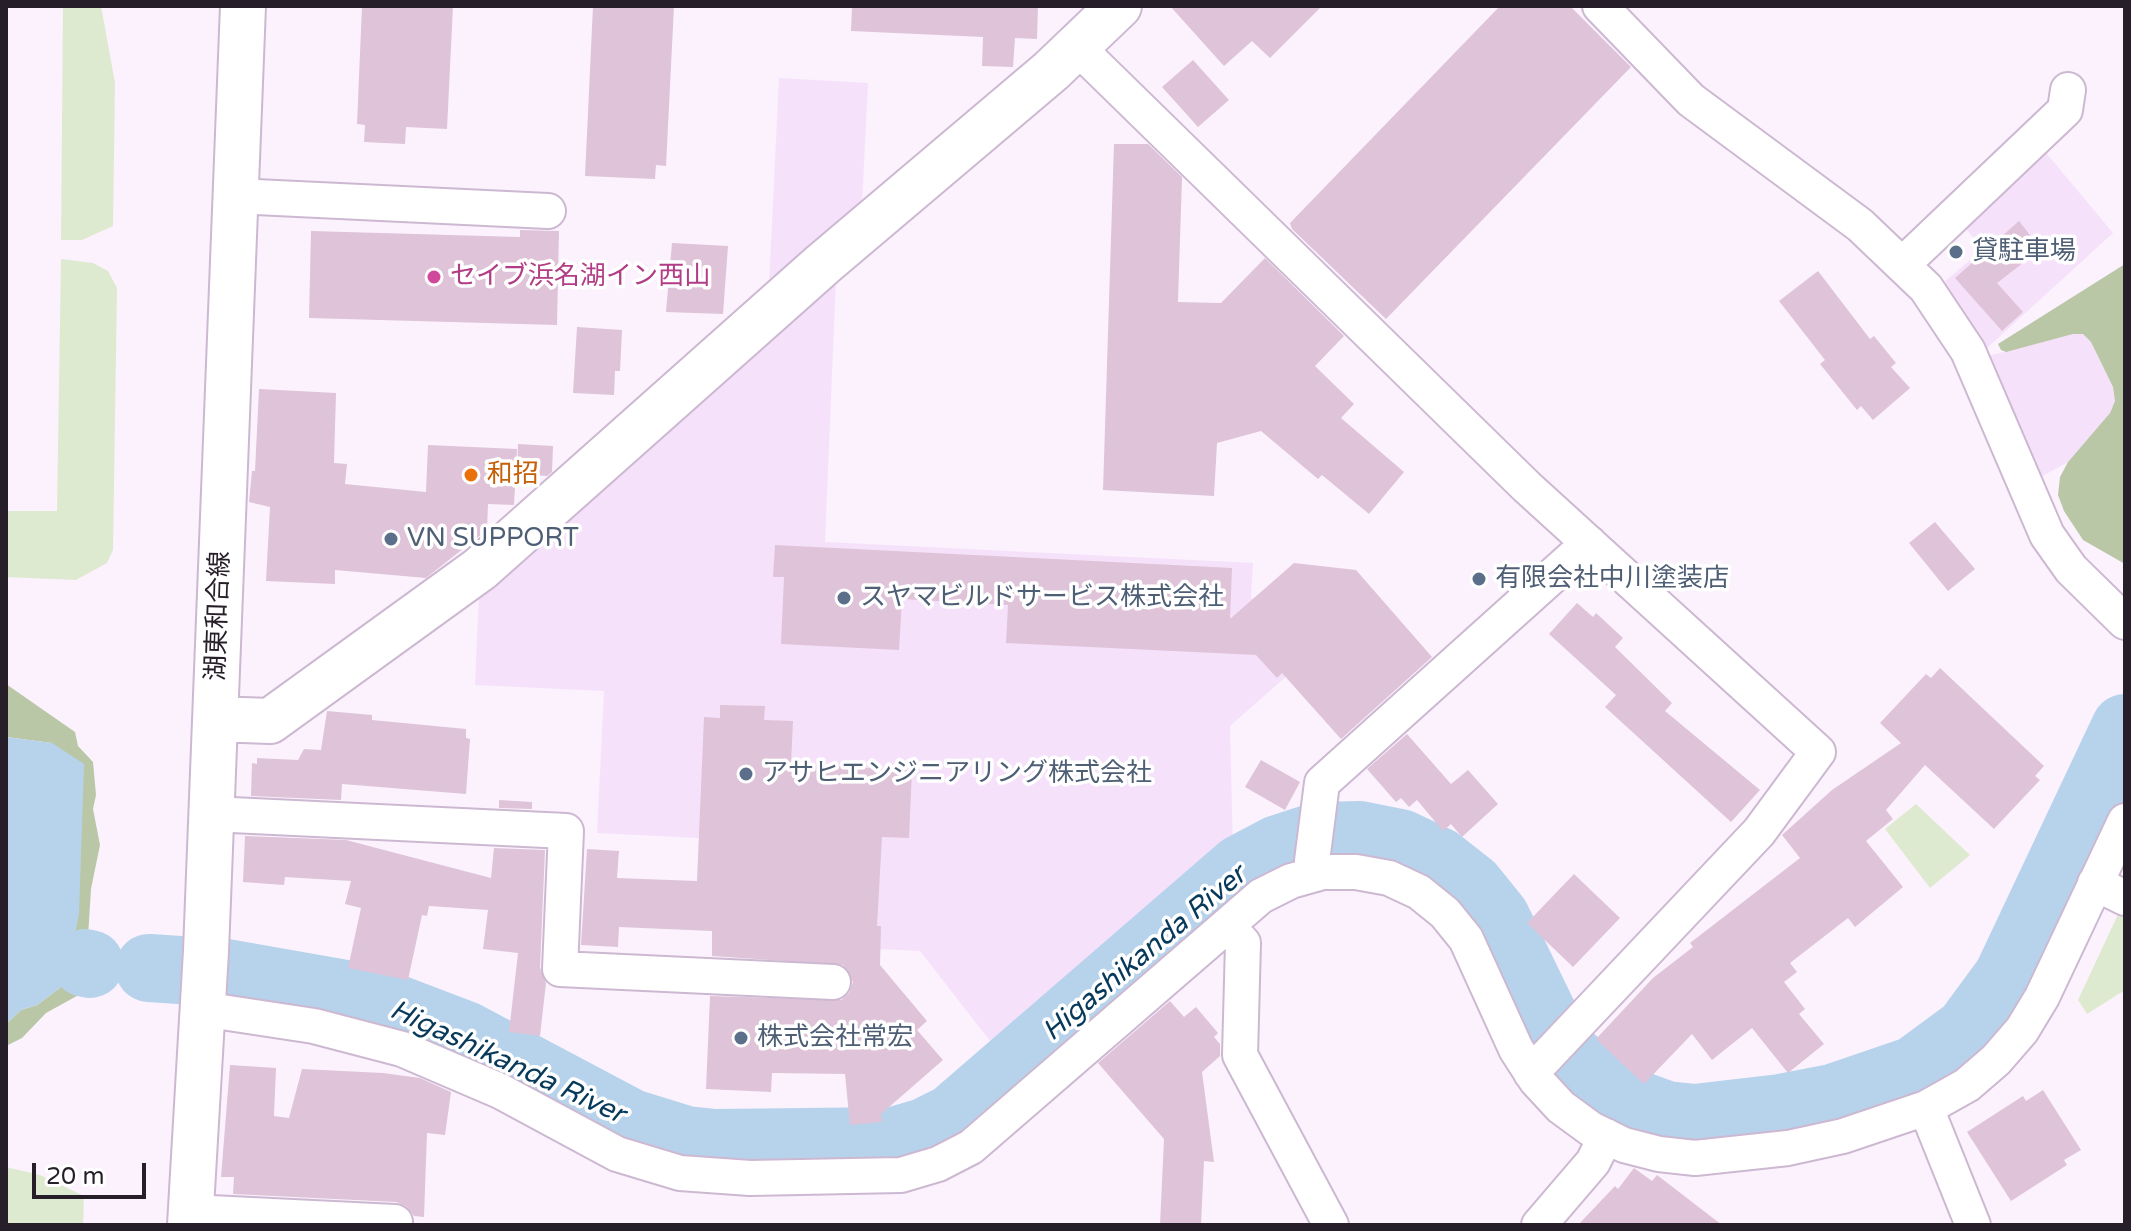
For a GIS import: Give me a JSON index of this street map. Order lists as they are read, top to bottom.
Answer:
{
  "streets": {
    "main road": ["湖東和合線"]
  },
  "water": ["Higashikanda River"],
  "places": [
    "貸駐車場",
    "セイブ浜名湖イン西山",
    "和招",
    "VN SUPPORT",
    "有限会社中川塗装店",
    "スヤマビルドサービス株式会社",
    "アサヒエンジニアリング株式会社",
    "株式会社常宏"
  ],
  "scale_bar": "20 m"
}
